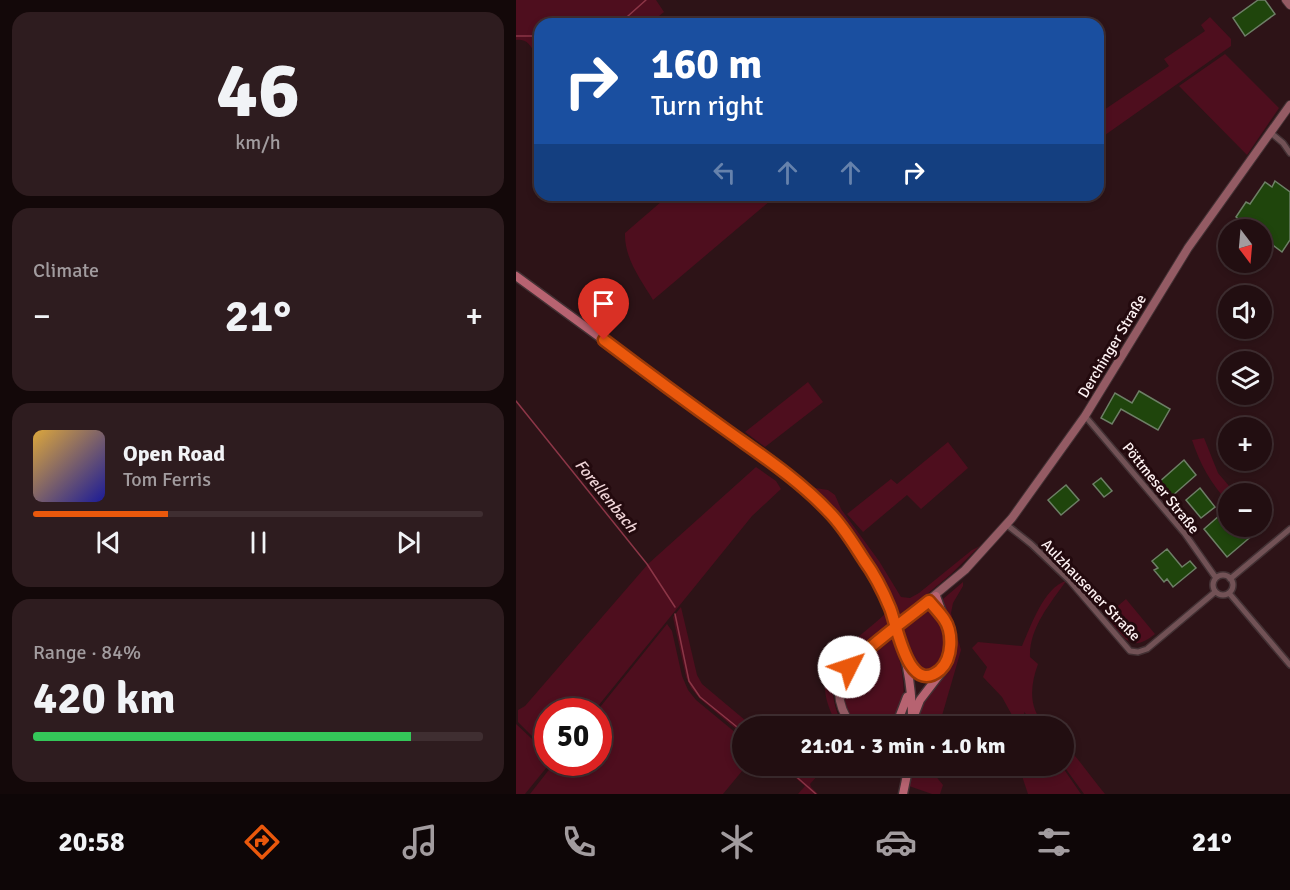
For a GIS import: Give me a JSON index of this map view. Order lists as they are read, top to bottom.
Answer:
{
  "streets": {
    "main road": ["Derchinger Straße"],
    "street": ["Pöttmeser Straße", "Aulzhausener Straße"]
  },
  "crossings": [
    ["Derchinger Straße", "Pöttmeser Straße"],
    ["Derchinger Straße", "Aulzhausener Straße"],
    ["Pöttmeser Straße", "Aulzhausener Straße"]
  ],
  "water": ["Forellenbach"],
  "north": "bottom",
  "page": {
    "tile": [
      ["46", "km/h"],
      "Climate",
      ["Range · 84%", "420 km"]
    ],
    "turn": ["160 m", "Turn right"],
    "map_buttons": ["+", "−"],
    "heat": ["−", "21°", "+"],
    "song": ["Open Road", "Tom Ferris"],
    "limit": "50",
    "trip": "21:01 · 3 min · 1.0 km",
    "tabs": ["20:58", "21°"]
  }
}
